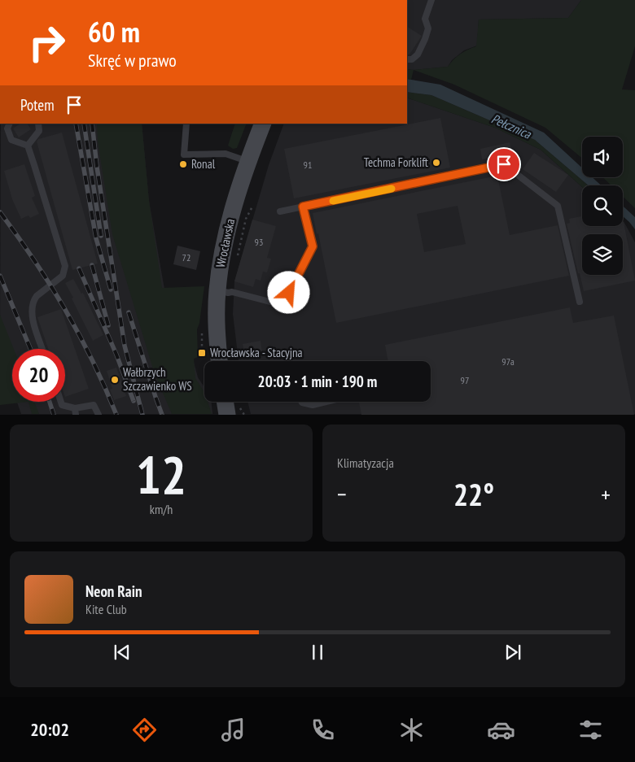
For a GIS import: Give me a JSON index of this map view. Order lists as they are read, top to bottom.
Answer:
{
  "streets": {
    "main road": ["Wrocławska"]
  },
  "water": ["Pełcznica"],
  "places": {
    "other": ["Techma Forklift", "Ronal", "Wałbrzych Szczawienko WS"],
    "transit": ["Wrocławska - Stacyjna"]
  },
  "house_numbers": [
    "91",
    "93",
    "72",
    "97a",
    "97"
  ],
  "page": {
    "turn": ["60 m", "Skręć w prawo"],
    "then": "Potem",
    "limit": "20",
    "trip": "20:03 · 1 min · 190 m",
    "tile": [
      ["12", "km/h"],
      "Klimatyzacja"
    ],
    "heat": ["−", "22°", "+"],
    "song": ["Neon Rain", "Kite Club"],
    "tabs": "20:02"
  }
}
